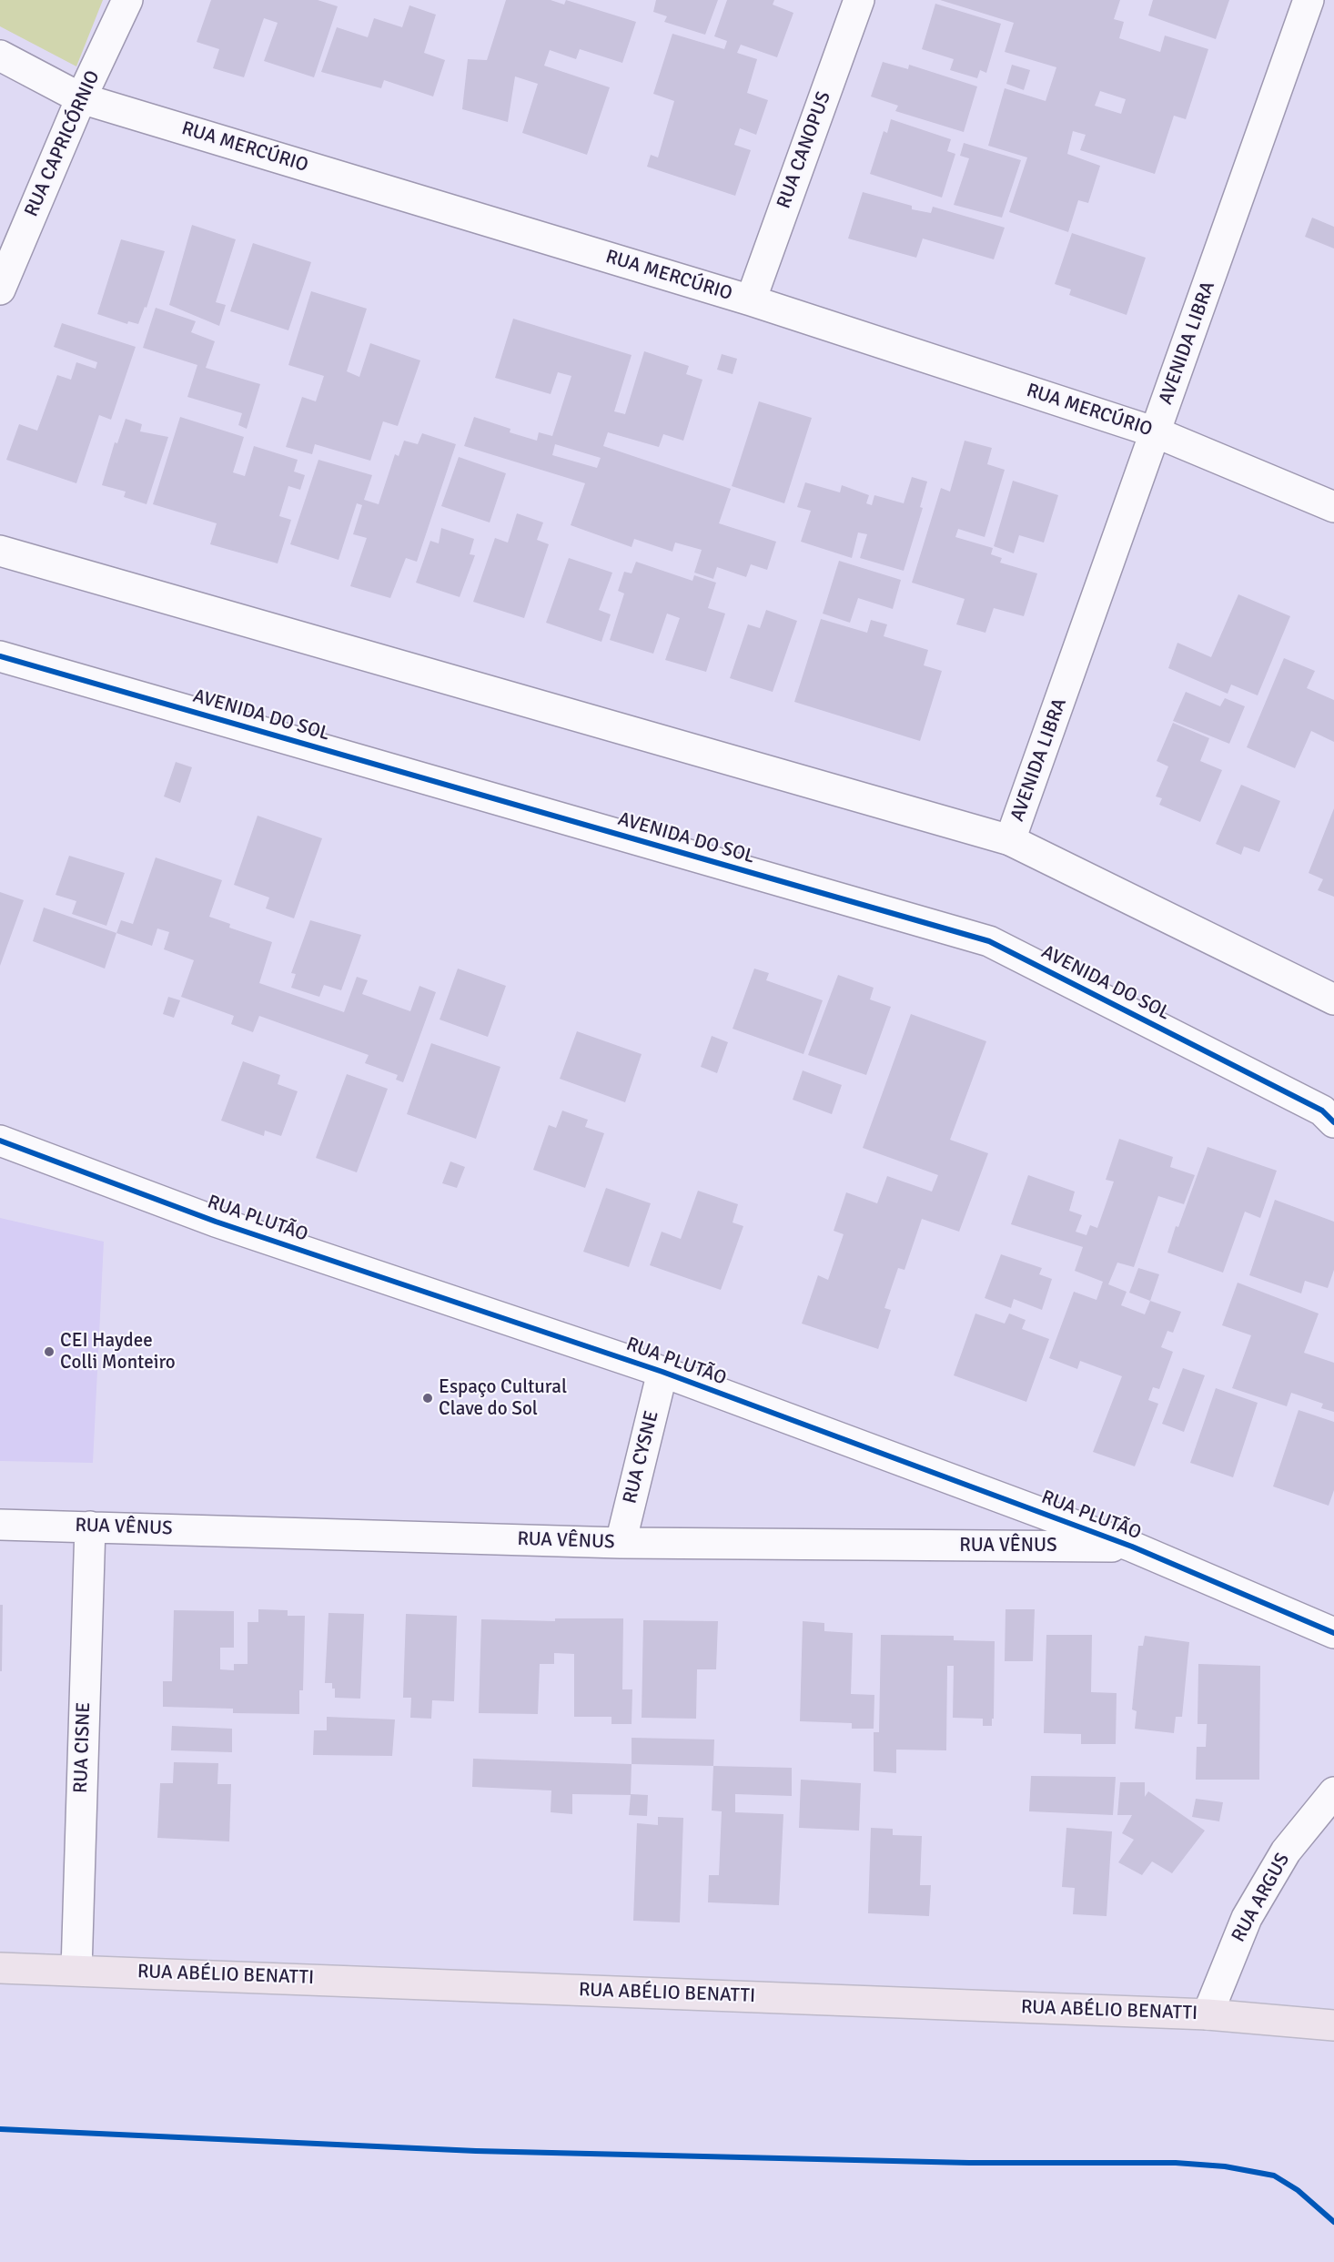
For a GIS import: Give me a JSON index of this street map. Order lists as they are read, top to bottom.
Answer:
{
  "streets": {
    "main road": ["RUA ABÉLIO BENATTI"],
    "street": [
      "RUA CAPRICÓRNIO",
      "RUA MERCÚRIO",
      "RUA CANOPUS",
      "AVENIDA LIBRA",
      "AVENIDA DO SOL",
      "RUA PLUTÃO",
      "RUA CYSNE",
      "RUA VÊNUS",
      "RUA CISNE",
      "RUA ARGUS"
    ]
  },
  "crossings": [
    ["RUA CAPRICÓRNIO", "RUA MERCÚRIO"],
    ["RUA MERCÚRIO", "RUA CANOPUS"],
    ["RUA MERCÚRIO", "AVENIDA LIBRA"],
    ["RUA PLUTÃO", "RUA CYSNE"],
    ["RUA PLUTÃO", "RUA VÊNUS"],
    ["RUA CYSNE", "RUA VÊNUS"],
    ["RUA VÊNUS", "RUA CISNE"],
    ["RUA CISNE", "RUA ABÉLIO BENATTI"],
    ["RUA ARGUS", "RUA ABÉLIO BENATTI"]
  ],
  "places": ["CEI Haydee Colli Monteiro", "Espaço Cultural Clave do Sol"]
}
